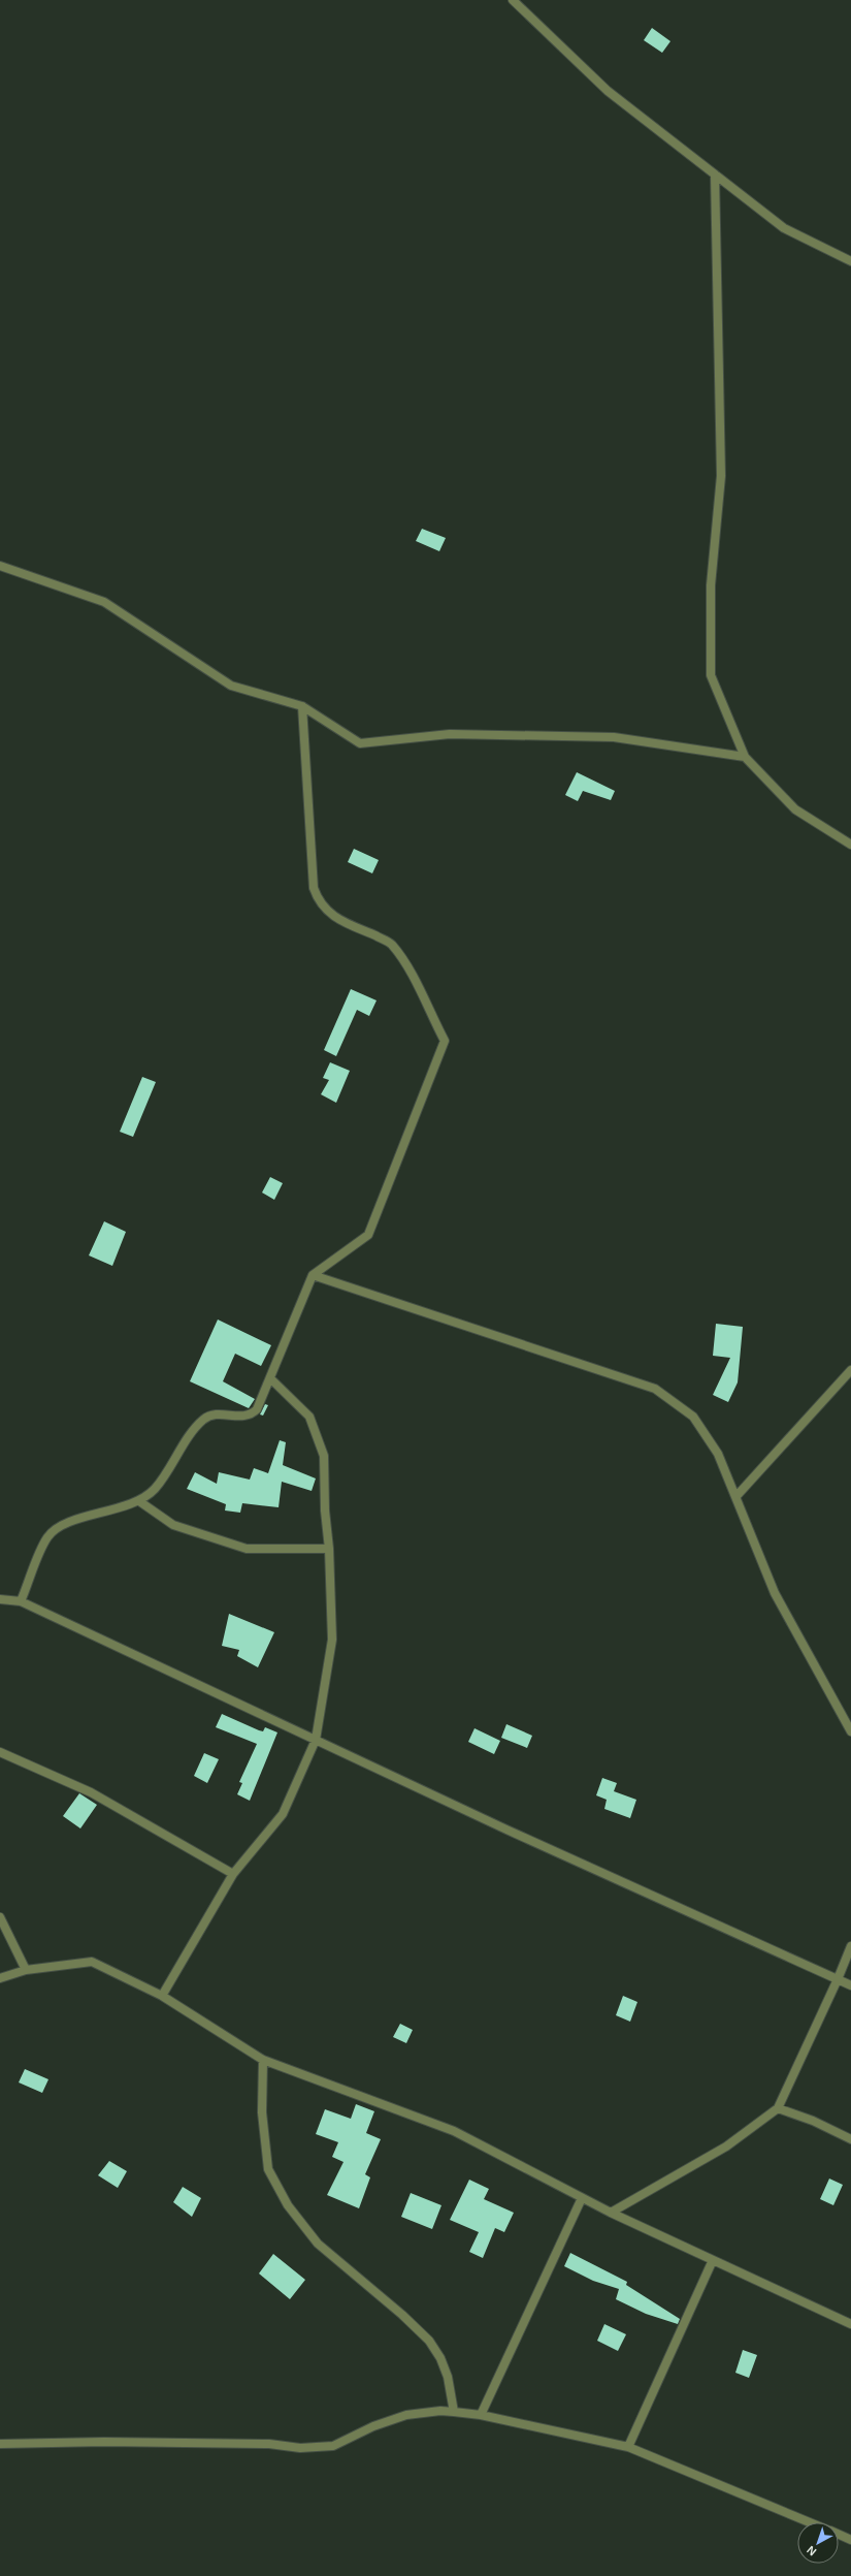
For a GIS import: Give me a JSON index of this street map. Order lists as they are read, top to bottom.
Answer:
{
  "north": "bottom left"
}
